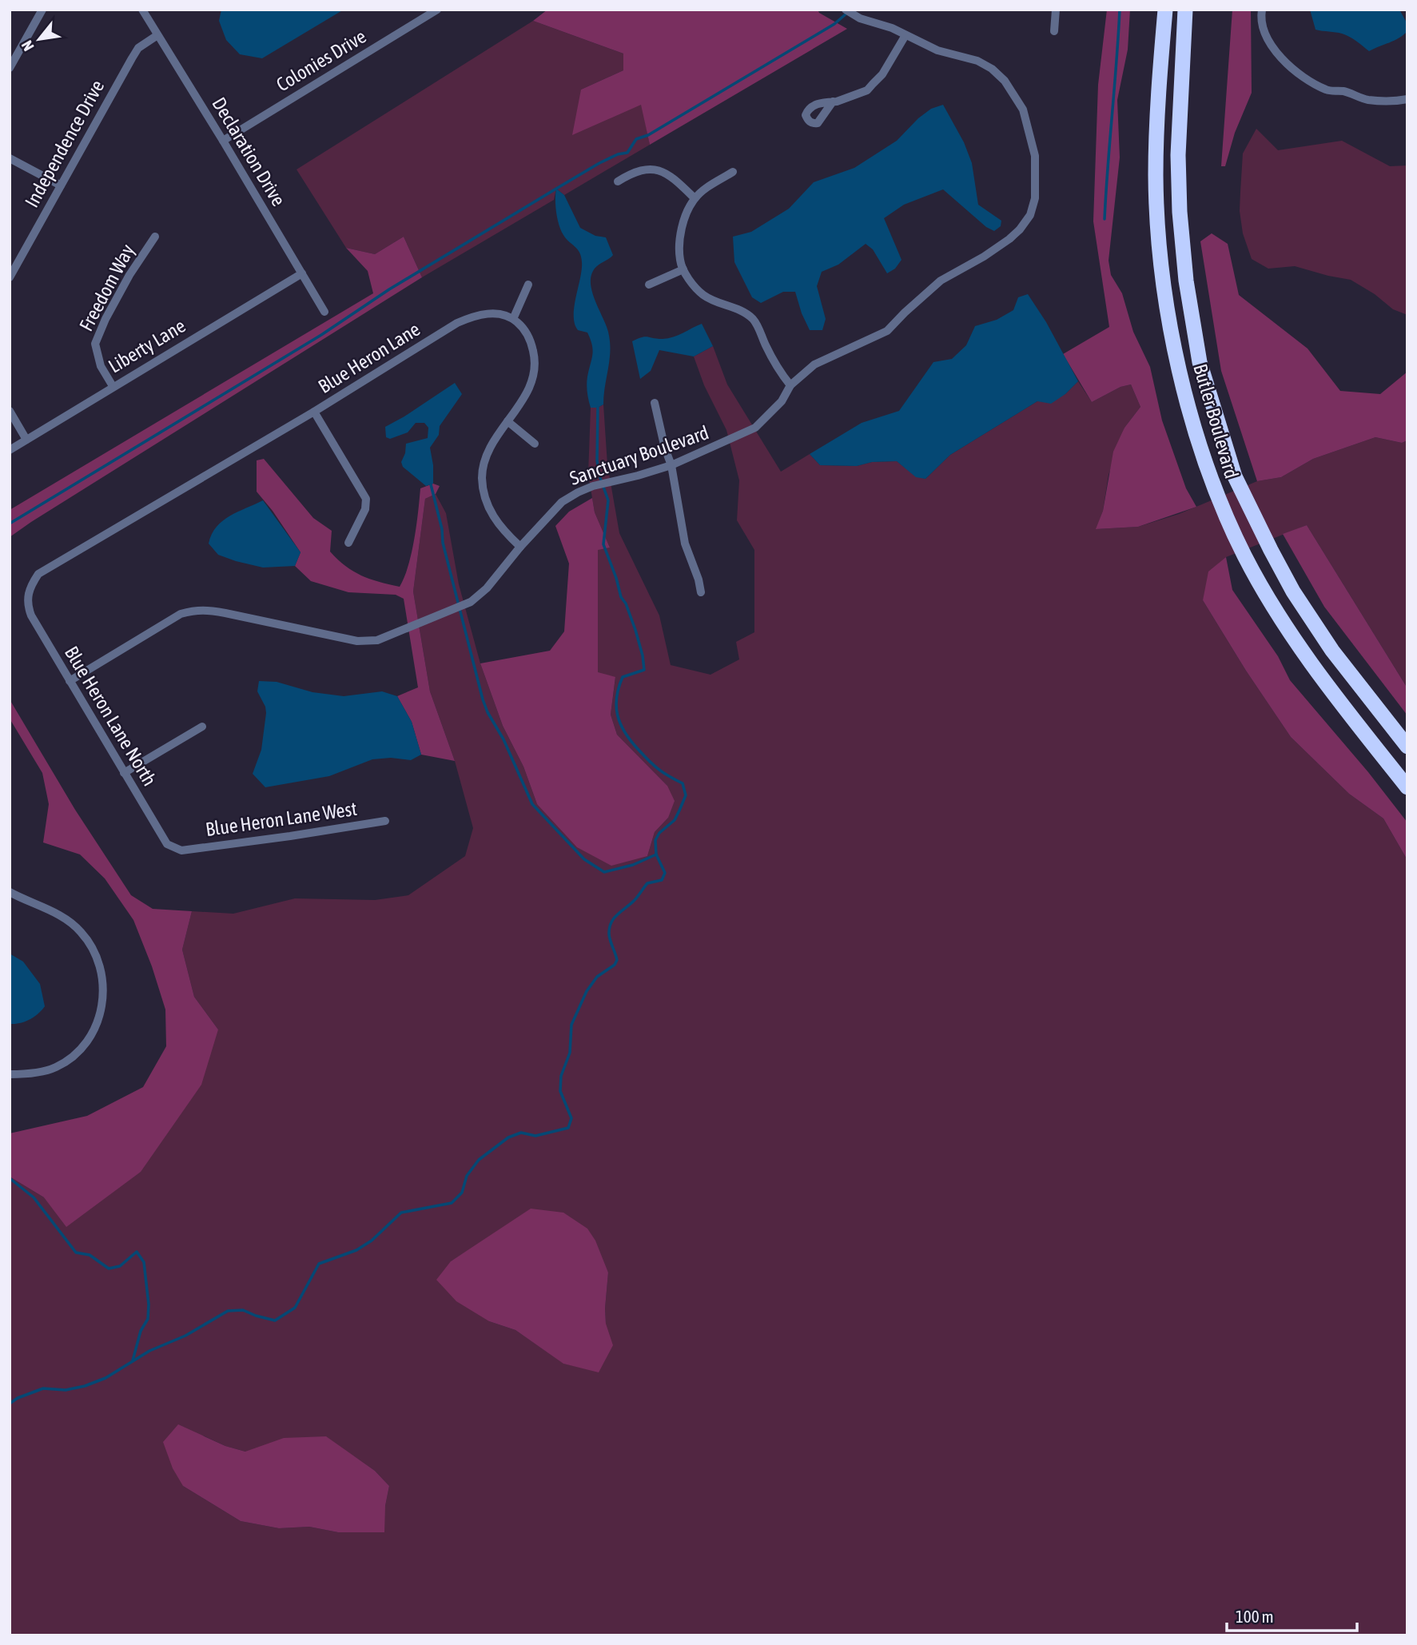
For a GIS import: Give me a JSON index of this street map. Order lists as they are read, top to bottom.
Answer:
{
  "streets": {
    "highway": ["Butler Boulevard"],
    "street": [
      "Colonies Drive",
      "Independence Drive",
      "Declaration Drive",
      "Freedom Way",
      "Liberty Lane",
      "Blue Heron Lane",
      "Sanctuary Boulevard",
      "Blue Heron Lane North",
      "Blue Heron Lane West"
    ]
  },
  "crossings": [
    ["Colonies Drive", "Declaration Drive"],
    ["Independence Drive", "Declaration Drive"],
    ["Declaration Drive", "Liberty Lane"],
    ["Freedom Way", "Liberty Lane"],
    ["Blue Heron Lane", "Blue Heron Lane North"],
    ["Sanctuary Boulevard", "Blue Heron Lane North"],
    ["Blue Heron Lane North", "Blue Heron Lane West"]
  ],
  "scale_bar": "100 m",
  "north": "bottom left"
}
